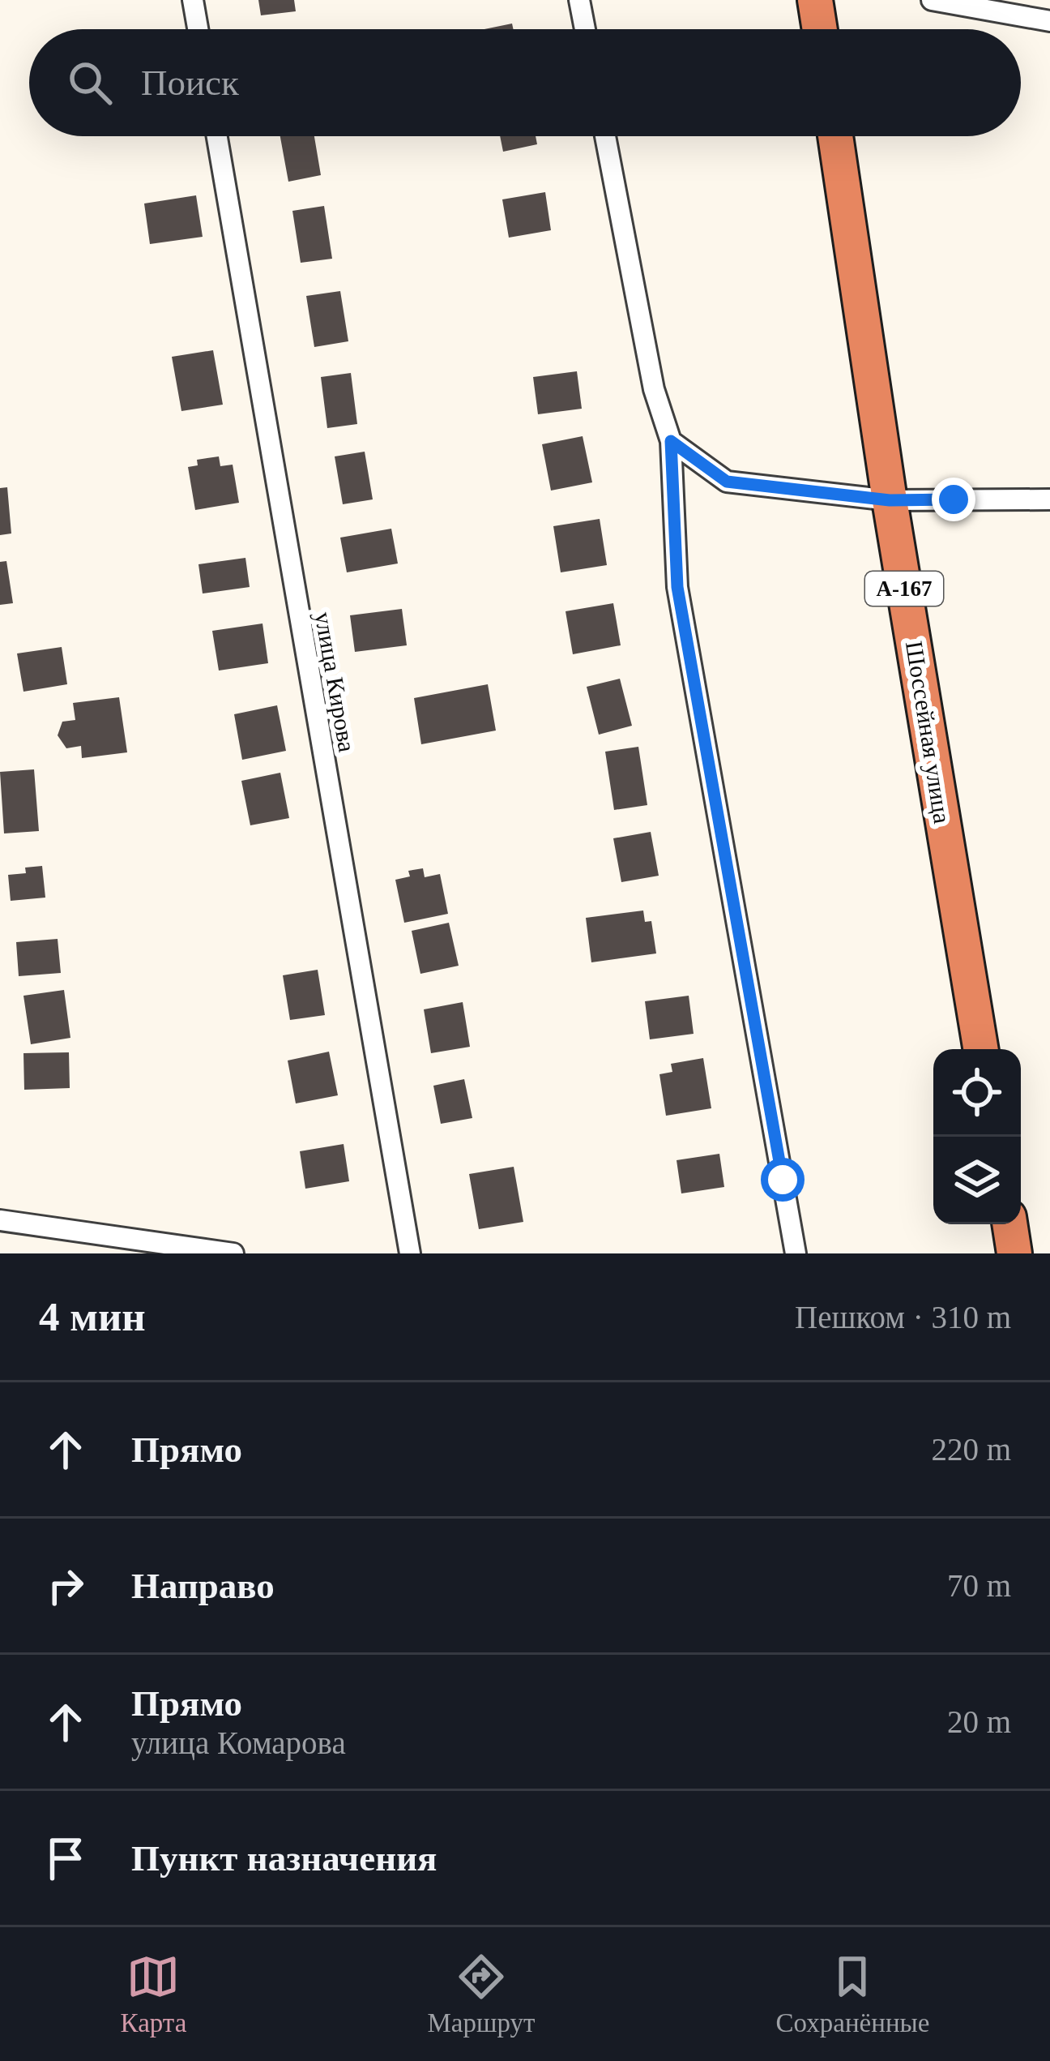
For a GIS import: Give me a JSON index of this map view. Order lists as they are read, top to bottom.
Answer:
{
  "streets": {
    "highway": ["А-167", "Шоссейная улица"],
    "street": ["улица Кирова"]
  },
  "page": {
    "search": "Поиск",
    "heading": ["4 мин", "Пешком · 310 m"],
    "list": [
      ["Прямо", "220 m"],
      ["Направо", "70 m"],
      ["Прямо", "улица Комарова", "20 m"],
      "Пункт назначения"
    ],
    "nav": ["Карта", "Маршрут", "Сохранённые"]
  }
}
